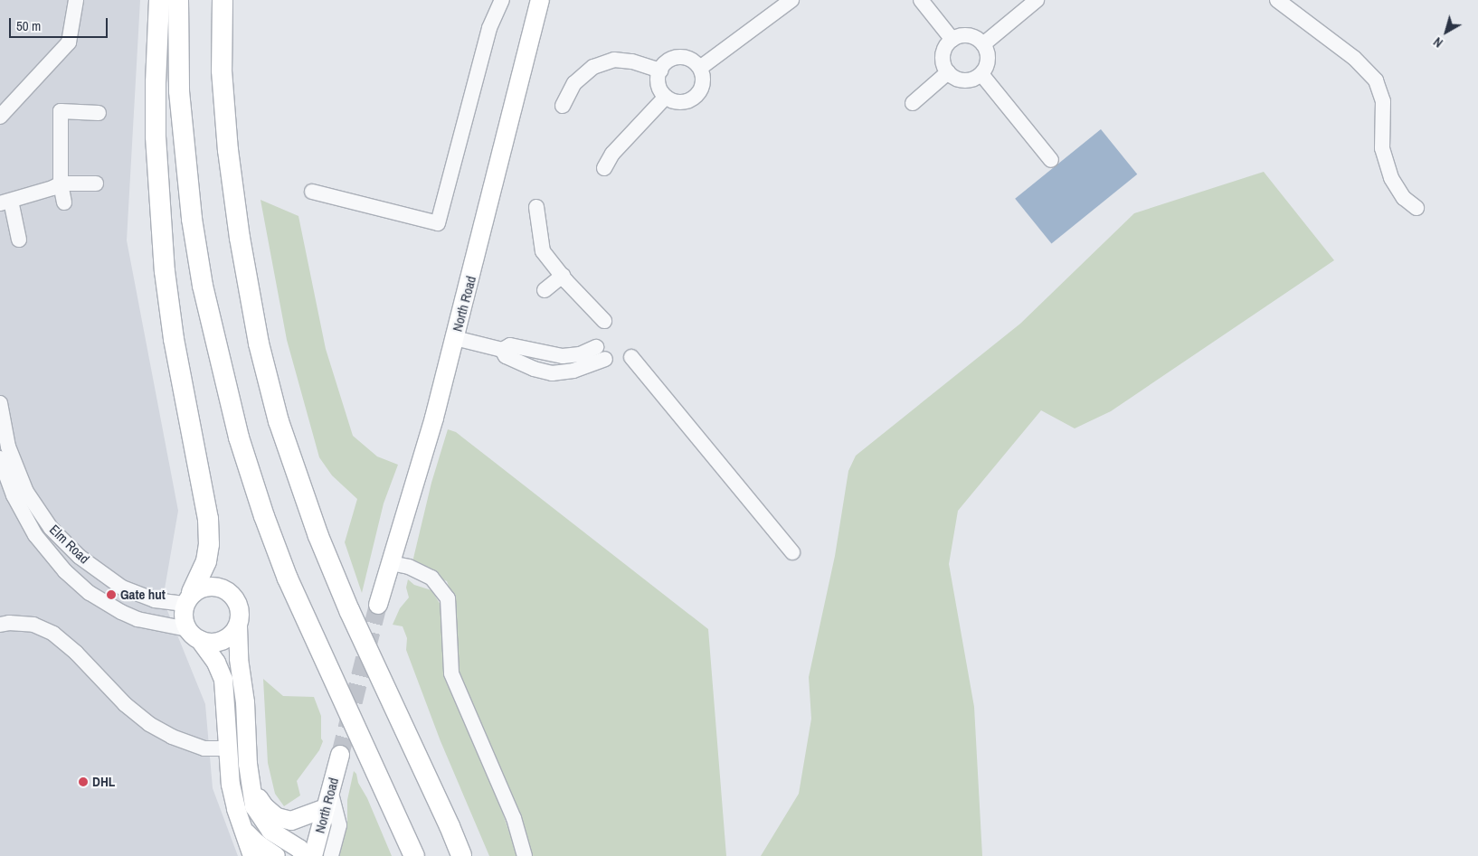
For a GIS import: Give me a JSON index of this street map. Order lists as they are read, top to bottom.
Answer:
{
  "streets": {
    "main road": ["North Road"],
    "street": ["Elm Road"]
  },
  "places": ["Gate hut", "DHL"],
  "scale_bar": "50 m",
  "north": "bottom left"
}
